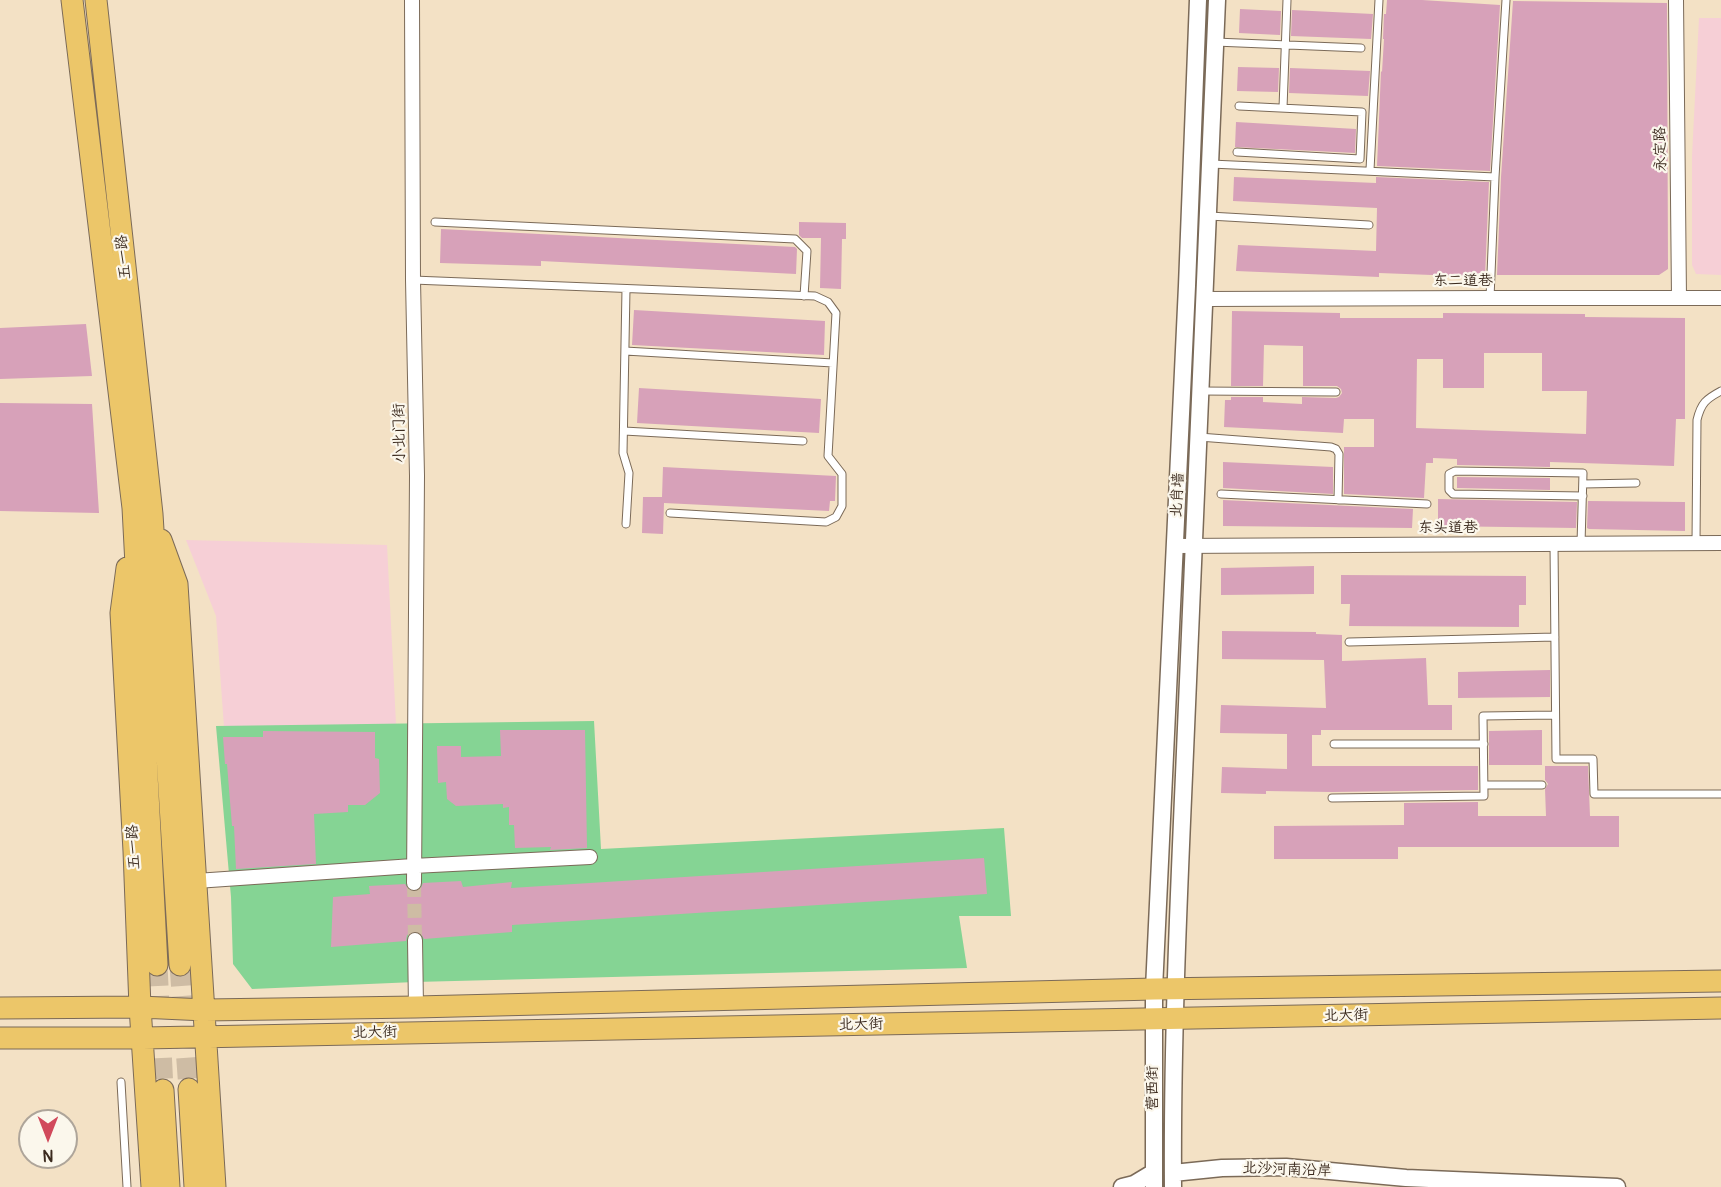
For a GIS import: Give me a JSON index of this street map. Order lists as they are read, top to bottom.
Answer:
{
  "streets": {
    "main road": ["五一路", "北大街"],
    "street": [
      "永定路",
      "东二道巷",
      "小北门街",
      "北肖墙",
      "东头道巷",
      "营西街",
      "北沙河南沿岸"
    ]
  },
  "crossings": [
    ["永定路", "东二道巷"],
    ["五一路", "北大街"],
    ["北肖墙", "东头道巷"],
    ["北肖墙", "营西街"],
    ["东头道巷", "营西街"],
    ["北大街", "营西街"],
    ["营西街", "北沙河南沿岸"]
  ],
  "north": "bottom"
}
